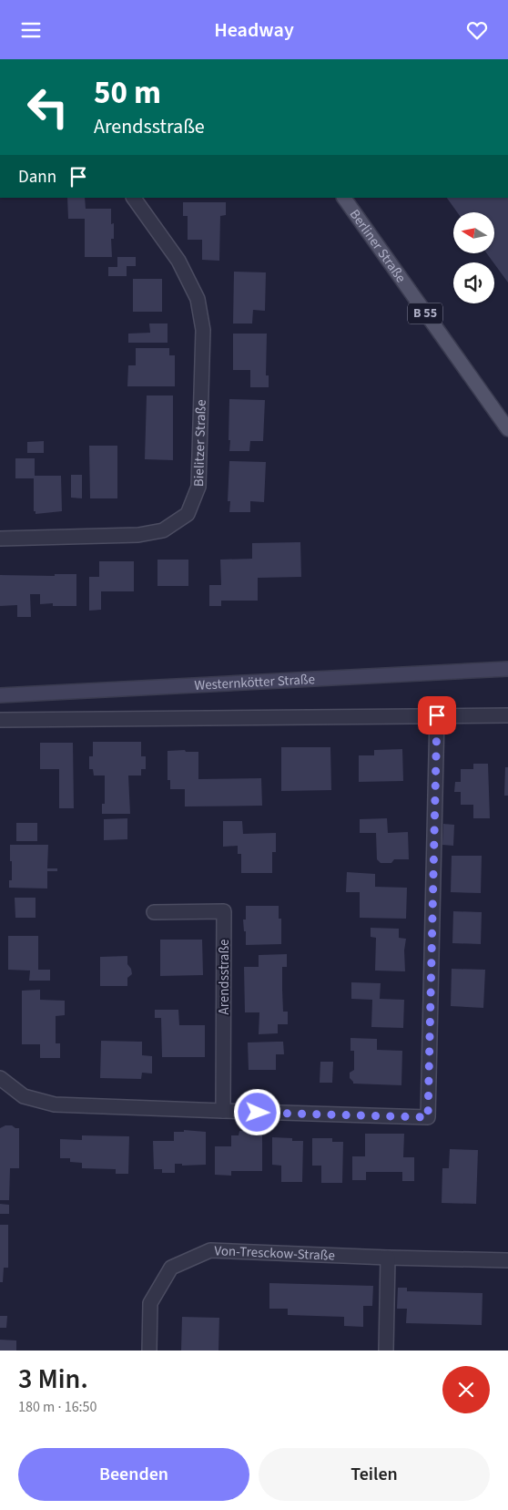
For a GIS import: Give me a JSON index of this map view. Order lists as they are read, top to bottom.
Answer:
{
  "streets": {
    "main road": ["Berliner Straße", "B 55"],
    "street": [
      "Bielitzer Straße",
      "Westernkötter Straße",
      "Arendsstraße",
      "Von-Tresckow-Straße"
    ]
  },
  "north": "left",
  "page": {
    "header": "Headway",
    "turn": ["50 m", "Arendsstraße"],
    "then": "Dann",
    "heading": ["3 Min.", "180 m · 16:50"],
    "buttons": ["Beenden", "Teilen"]
  }
}
